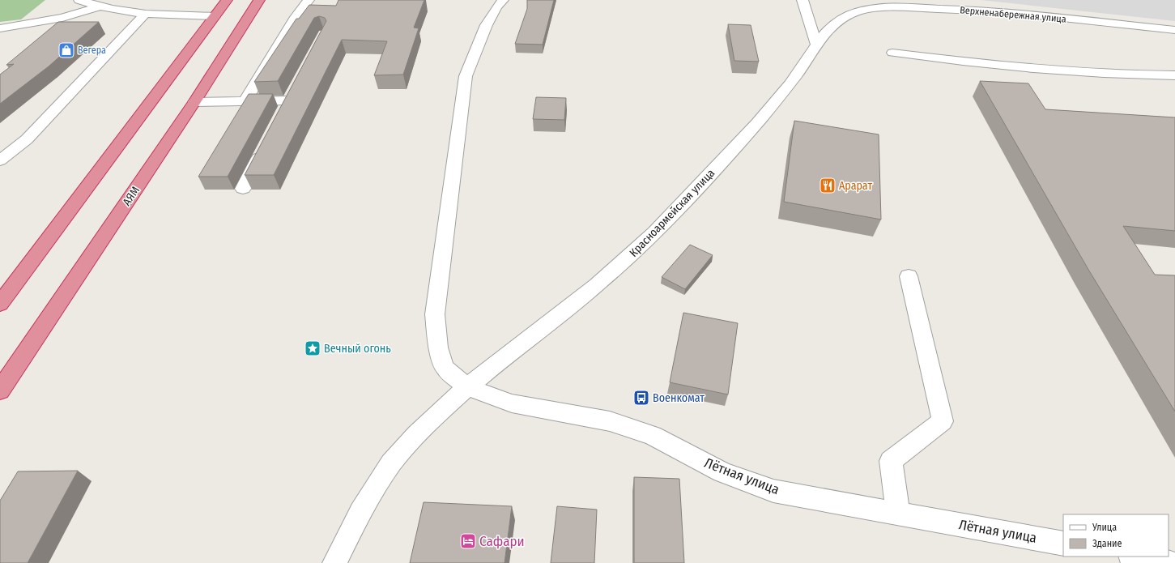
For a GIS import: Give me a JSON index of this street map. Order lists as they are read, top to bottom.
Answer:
{
  "streets": {
    "highway": ["АЯМ"],
    "street": ["Верхненабережная улица", "Красноармейская улица", "Лётная улица"]
  },
  "crossings": [
    ["Верхненабережная улица", "Красноармейская улица"],
    ["Красноармейская улица", "Лётная улица"]
  ],
  "places": {
    "shop": ["Вегера"],
    "restaurant": ["Арарат"],
    "place": ["Вечный огонь"],
    "bus stop": ["Военкомат"],
    "hotel": ["Сафари"]
  },
  "legend": ["Улица", "Здание"]
}
